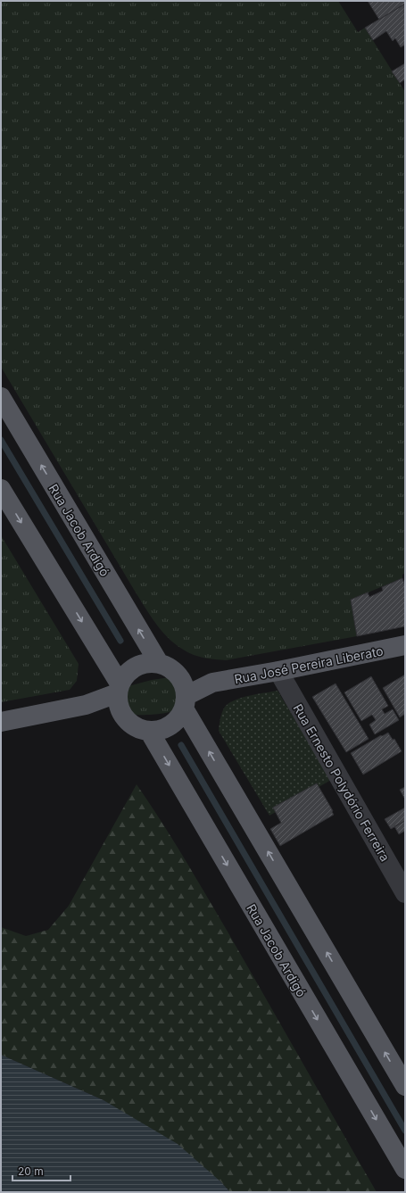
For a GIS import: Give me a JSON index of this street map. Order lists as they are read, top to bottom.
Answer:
{
  "streets": {
    "main road": ["Rua Jacob Ardigó", "Rua José Pereira Liberato"],
    "street": ["Rua Ernesto Polydório Ferreira"]
  },
  "crossings": [
    ["Rua Jacob Ardigó", "Rua José Pereira Liberato"],
    ["Rua José Pereira Liberato", "Rua Ernesto Polydório Ferreira"]
  ],
  "scale_bar": "20 m"
}
